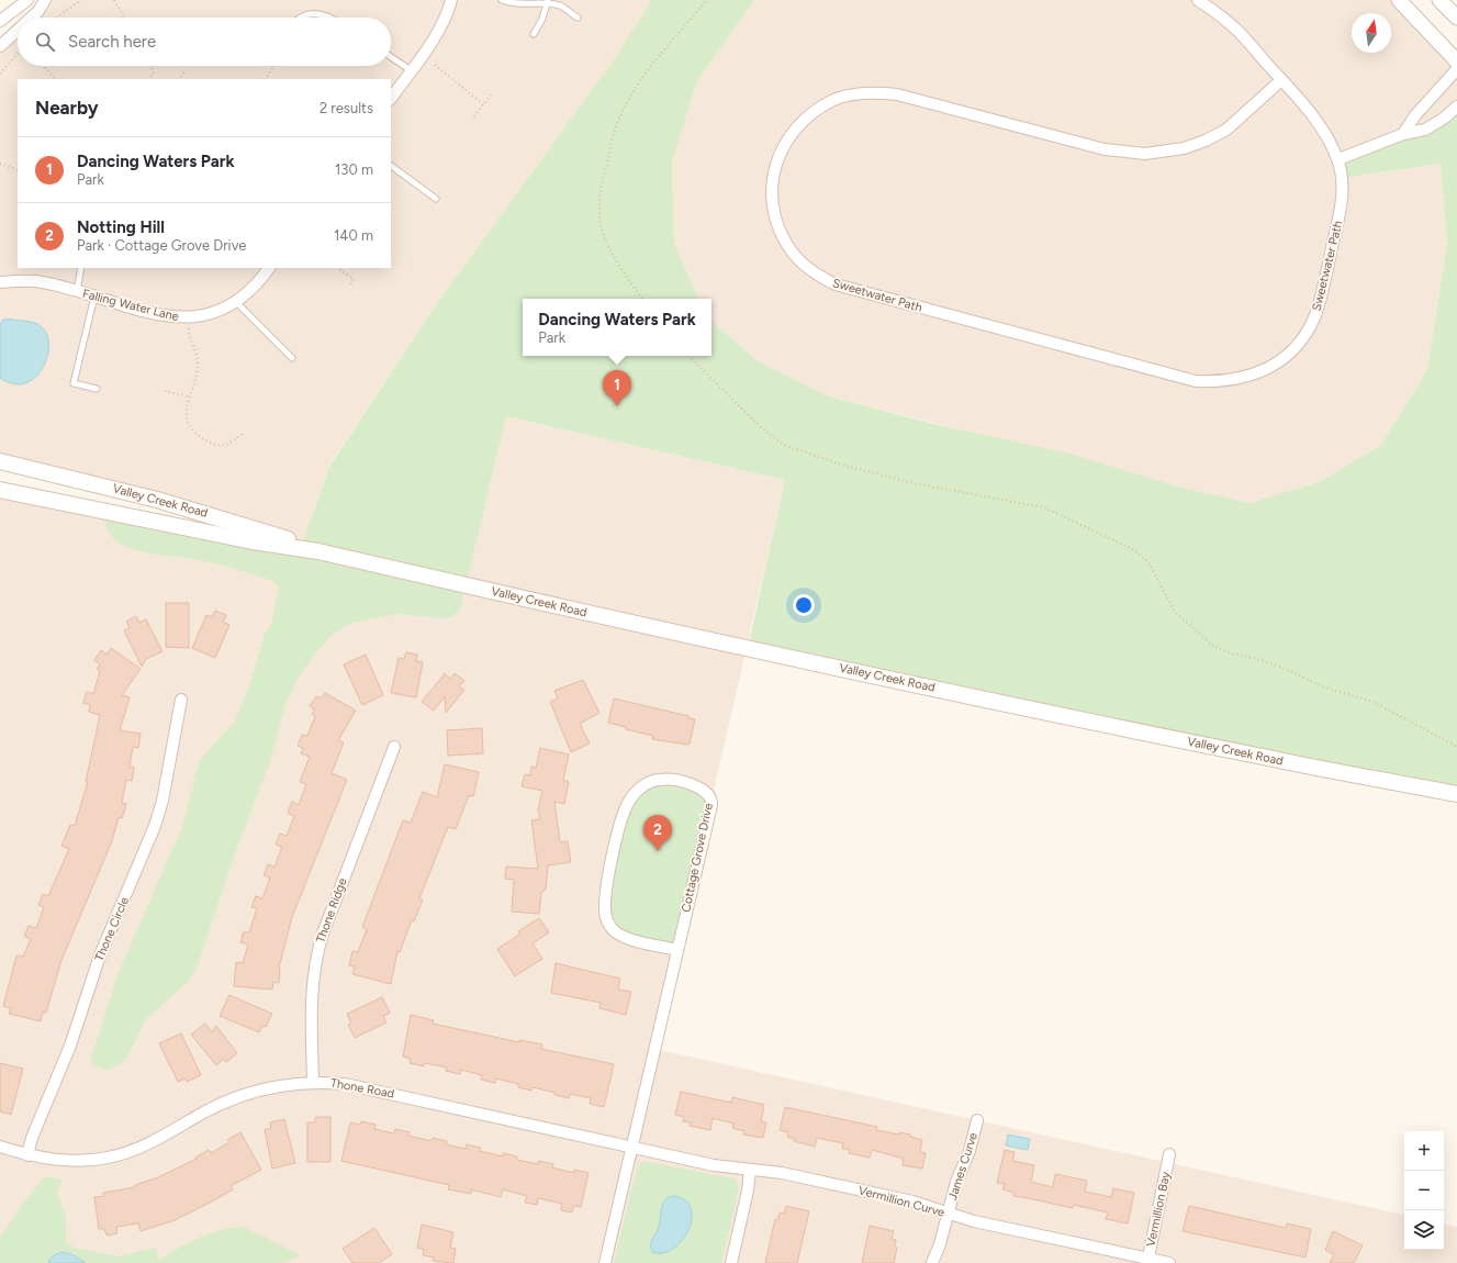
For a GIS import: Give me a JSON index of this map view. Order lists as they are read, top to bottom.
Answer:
{
  "streets": {
    "main road": ["Valley Creek Road"],
    "street": [
      "Sweetwater Path",
      "Falling Water Lane",
      "Cottage Grove Drive",
      "Thone Ridge",
      "Thone Circle",
      "Thone Road",
      "James Curve",
      "Vermillion Curve",
      "Vermillion Bay"
    ]
  },
  "crossings": [
    ["Cottage Grove Drive", "Thone Road"],
    ["Cottage Grove Drive", "Vermillion Curve"],
    ["Thone Ridge", "Thone Road"],
    ["Thone Circle", "Thone Road"],
    ["Thone Road", "Vermillion Curve"],
    ["James Curve", "Vermillion Curve"],
    ["Vermillion Curve", "Vermillion Bay"]
  ],
  "north": "top",
  "page": {
    "search": "Search here",
    "heading": ["Nearby", "2 results"],
    "list": [
      {
        "mark": "1",
        "name": "Dancing Waters Park",
        "note": "Park",
        "value": "130 m"
      },
      {
        "mark": "2",
        "name": "Notting Hill",
        "note": "Park · Cottage Grove Drive",
        "value": "140 m"
      }
    ],
    "popup": ["Dancing Waters Park", "Park"],
    "pins": ["1", "2"],
    "map_buttons": ["+", "−"]
  }
}
